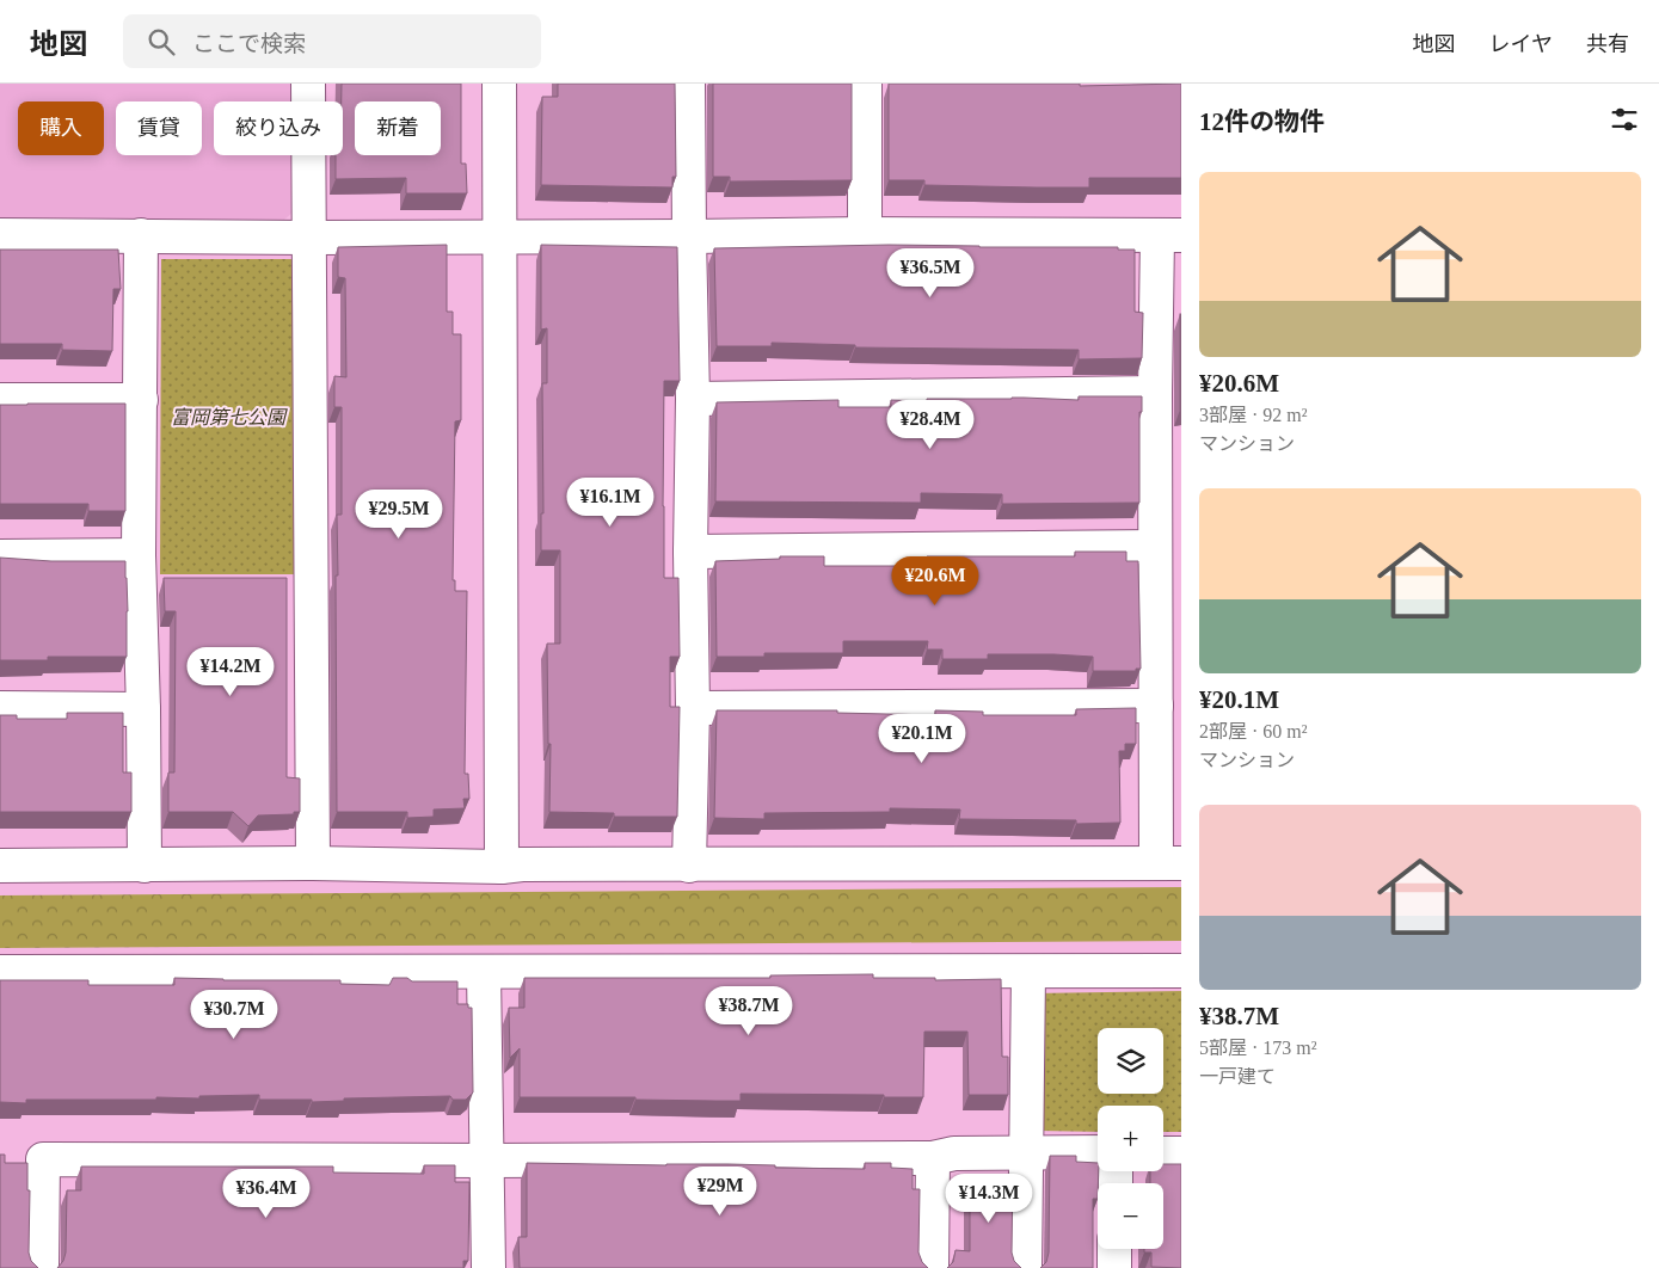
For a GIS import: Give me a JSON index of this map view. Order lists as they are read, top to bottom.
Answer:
{
  "parks": ["富岡第七公園"],
  "page": {
    "header": "地図",
    "search": "ここで検索",
    "nav": ["地図", "レイヤ", "共有"],
    "heading": "12件の物件",
    "chip": [
      "購入",
      "賃貸",
      "絞り込み",
      "新着"
    ],
    "list": [
      {
        "name": "¥20.6M",
        "note": "3部屋 · 92 m² · マンション"
      },
      {
        "name": "¥20.1M",
        "note": "2部屋 · 60 m² · マンション"
      },
      {
        "name": "¥38.7M",
        "note": "5部屋 · 173 m² · 一戸建て"
      }
    ],
    "price": [
      "¥36.5M",
      "¥28.4M",
      "¥16.1M",
      "¥29.5M",
      "¥20.6M",
      "¥14.2M",
      "¥20.1M",
      "¥38.7M",
      "¥30.7M",
      "¥29M",
      "¥36.4M",
      "¥14.3M"
    ],
    "map_buttons": ["+", "−"]
  }
}
